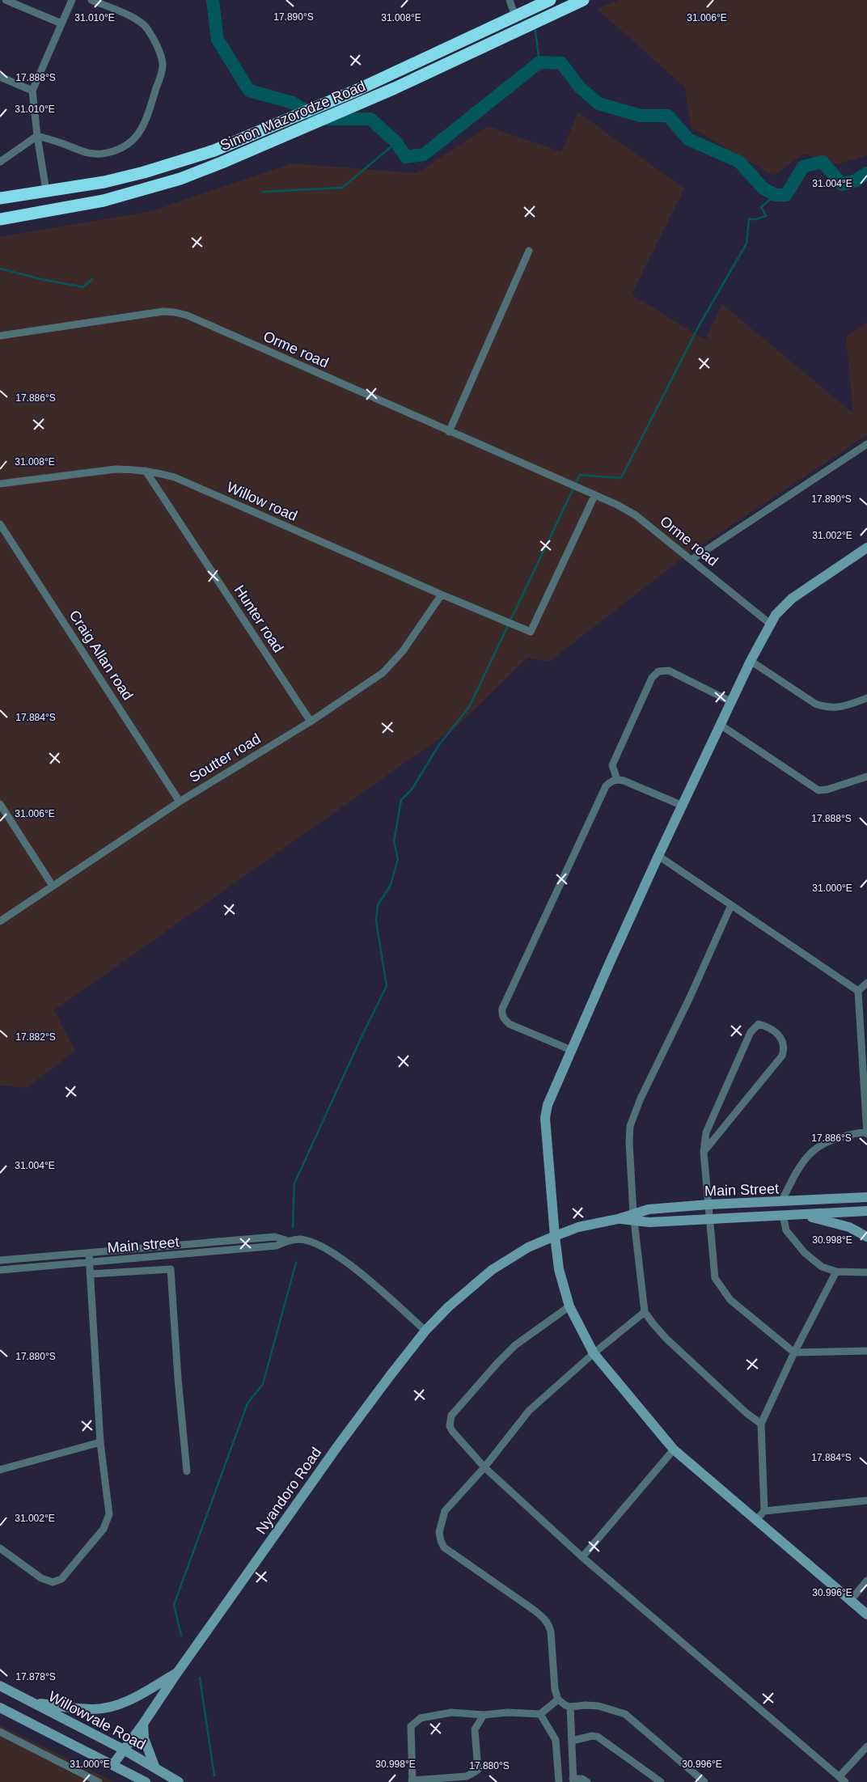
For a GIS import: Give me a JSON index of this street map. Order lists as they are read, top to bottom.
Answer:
{
  "streets": {
    "highway": ["Simon Mazorodze Road"],
    "street": [
      "Orme road",
      "Willow road",
      "Hunter road",
      "Craig Allan road",
      "Soutter road",
      "Main Street",
      "Main street",
      "Nyandoro Road",
      "Willowvale Road"
    ]
  },
  "crossings": [
    ["Orme road", "Willow road"],
    ["Willow road", "Hunter road"],
    ["Willow road", "Soutter road"],
    ["Hunter road", "Soutter road"],
    ["Craig Allan road", "Soutter road"],
    ["Main Street", "Nyandoro Road"],
    ["Main street", "Nyandoro Road"],
    ["Nyandoro Road", "Willowvale Road"]
  ],
  "coordinates": [
    "17.890°S",
    "31.010°E",
    "31.008°E",
    "31.006°E",
    "17.888°S",
    "31.004°E",
    "17.886°S",
    "31.002°E",
    "17.884°S",
    "31.000°E",
    "17.882°S",
    "30.998°E",
    "17.880°S",
    "30.996°E",
    "17.878°S"
  ]
}
